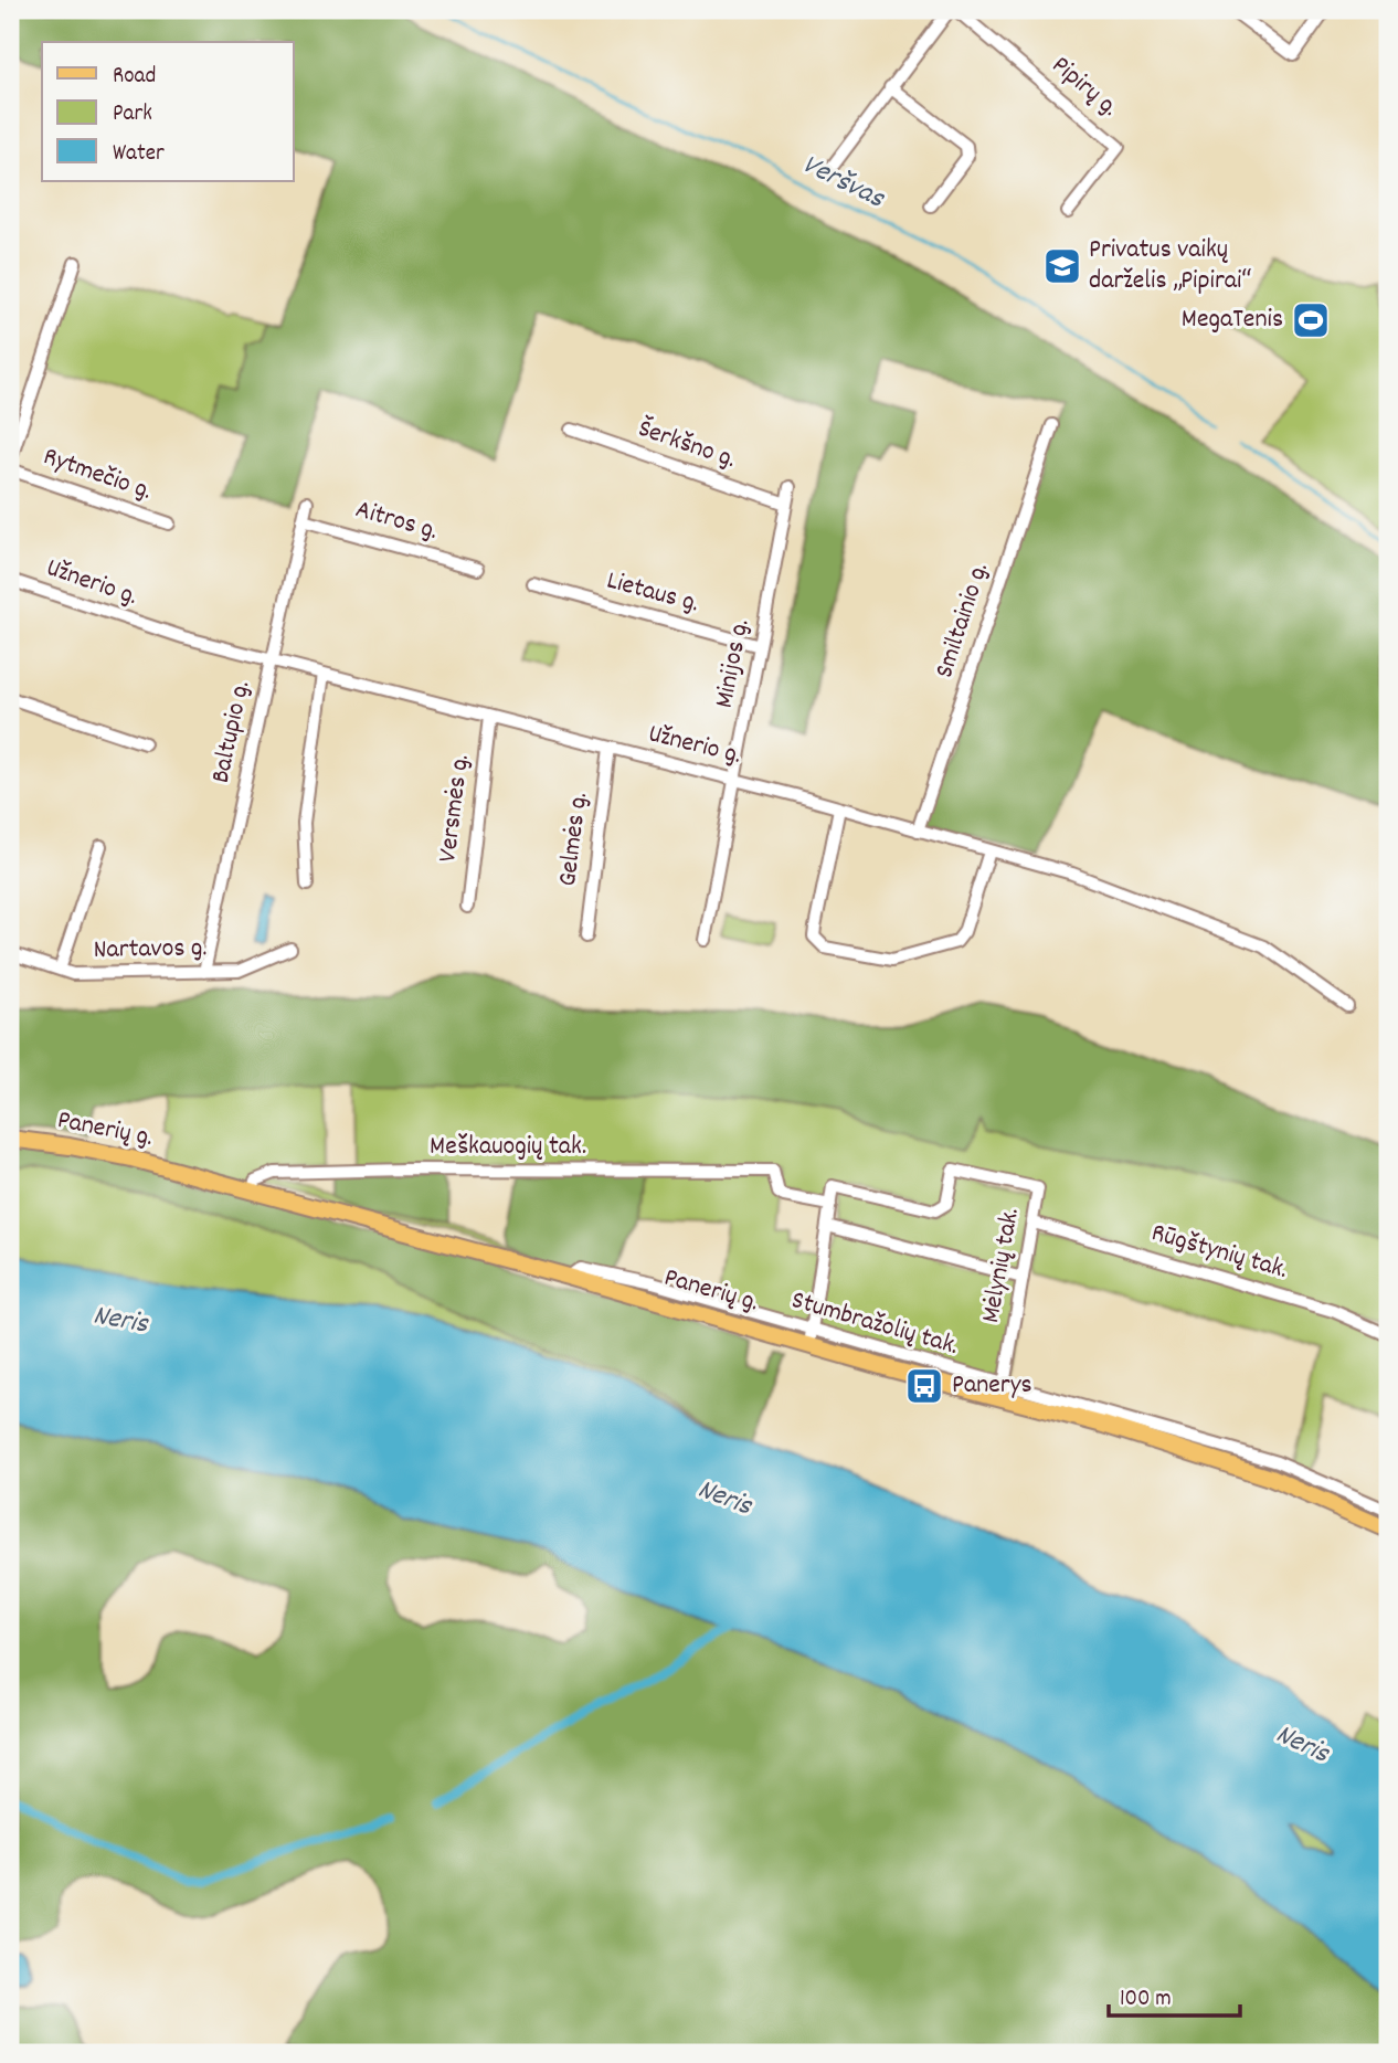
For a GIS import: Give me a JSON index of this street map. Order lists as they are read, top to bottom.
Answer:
{
  "streets": {
    "main road": ["Panerių g."],
    "street": [
      "Pipirų g.",
      "Šerkšno g.",
      "Rytmečio g.",
      "Aitros g.",
      "Užnerio g.",
      "Lietaus g.",
      "Smiltainio g.",
      "Minijos g.",
      "Baltupio g.",
      "Versmės g.",
      "Gelmės g.",
      "Nartavos g.",
      "Meškauogių tak.",
      "Rūgštynių tak.",
      "Mėlynių tak."
    ]
  },
  "crossings": [
    ["Šerkšno g.", "Minijos g."],
    ["Aitros g.", "Baltupio g."],
    ["Užnerio g.", "Smiltainio g."],
    ["Užnerio g.", "Minijos g."],
    ["Užnerio g.", "Baltupio g."],
    ["Užnerio g.", "Versmės g."],
    ["Užnerio g.", "Gelmės g."],
    ["Lietaus g.", "Minijos g."],
    ["Baltupio g.", "Nartavos g."],
    ["Panerių g.", "Meškauogių tak."],
    ["Panerių g.", "Mėlynių tak."],
    ["Meškauogių tak.", "Mėlynių tak."],
    ["Rūgštynių tak.", "Mėlynių tak."]
  ],
  "water": ["Veršvas", "Neris"],
  "places": {
    "school or university": ["Privatus vaikų darželis „Pipirai“"],
    "sports": ["MegaTenis"],
    "bus stop": ["Panerys"]
  },
  "legend": ["Road", "Park", "Water"],
  "scale_bar": "100 m"
}
